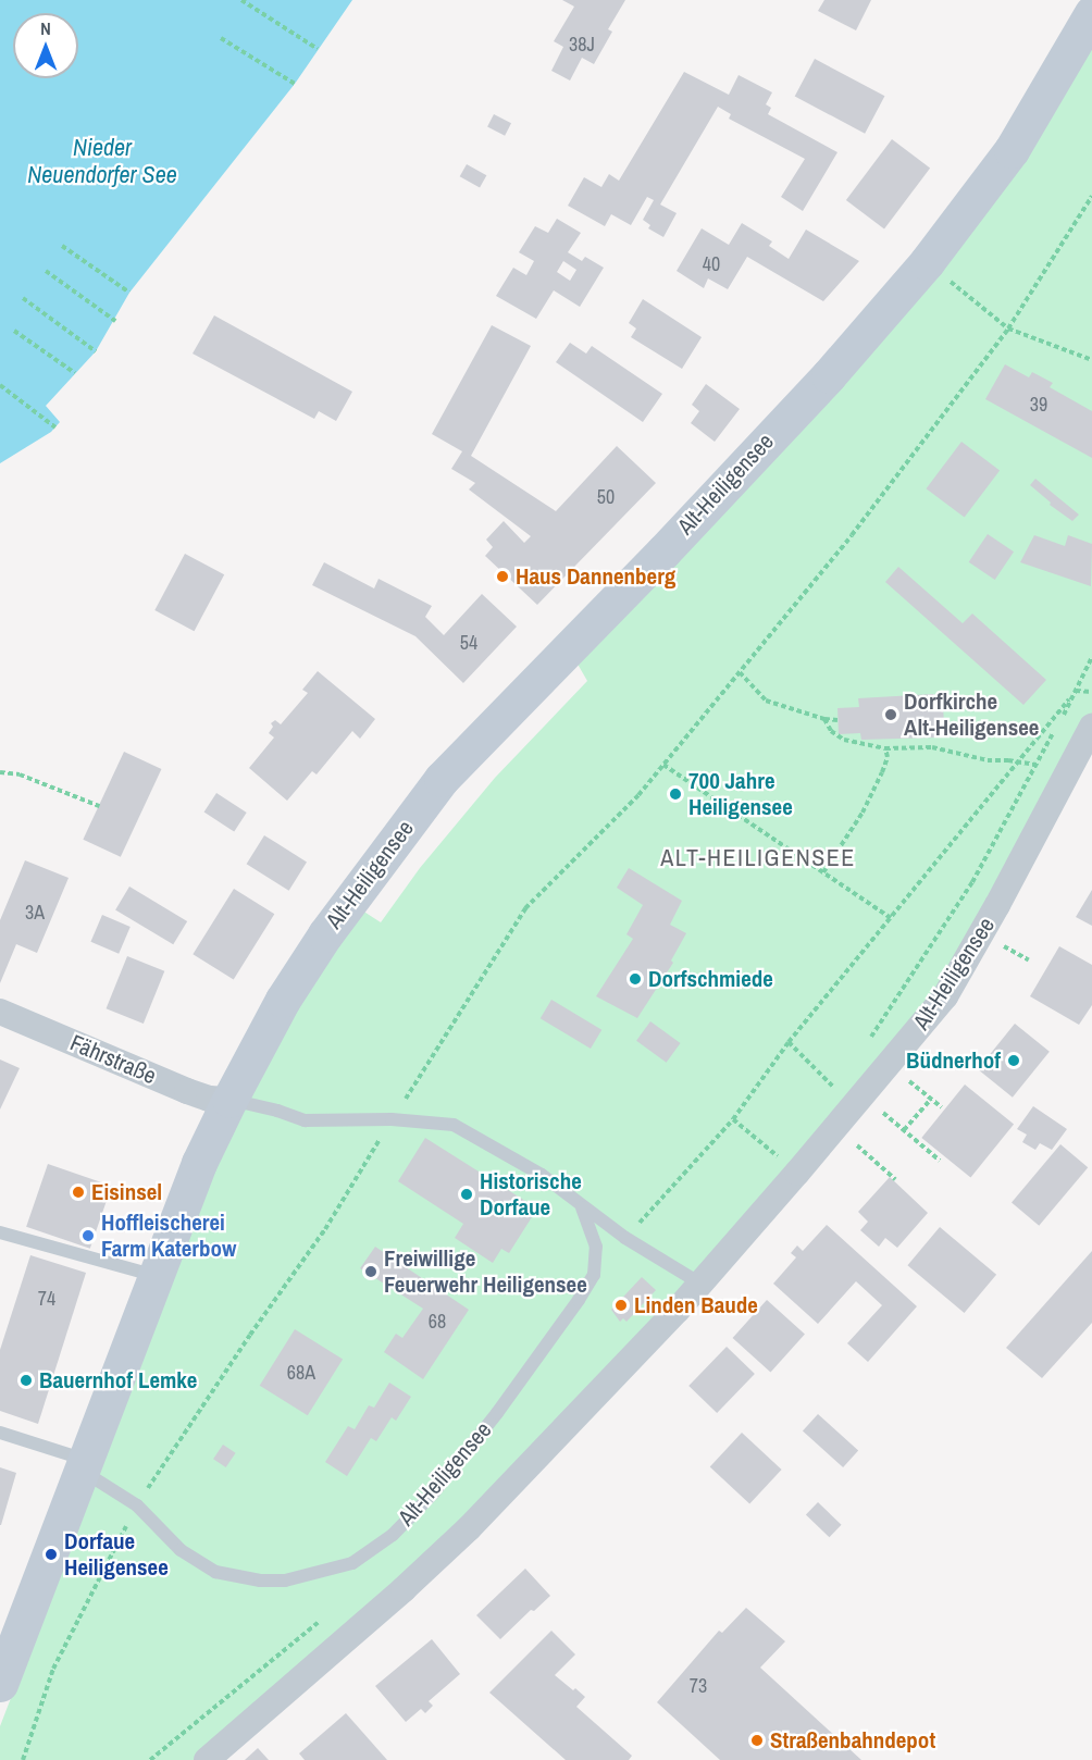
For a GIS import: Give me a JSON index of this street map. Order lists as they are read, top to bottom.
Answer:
{
  "streets": {
    "main road": ["Alt-Heiligensee"],
    "street": ["Fährstraße"]
  },
  "crossings": [
    ["Alt-Heiligensee", "Fährstraße"]
  ],
  "districts": ["ALT-HEILIGENSEE"],
  "water": ["Nieder Neuendorfer See"],
  "places": [
    "Haus Dannenberg",
    "Dorfkirche Alt-Heiligensee",
    "700 Jahre Heiligensee",
    "Dorfschmiede",
    "Büdnerhof",
    "Eisinsel",
    "Historische Dorfaue",
    "Hoffleischerei Farm Katerbow",
    "Freiwillige Feuerwehr Heiligensee",
    "Linden Baude",
    "Bauernhof Lemke",
    "Dorfaue Heiligensee",
    "Straßenbahndepot"
  ],
  "house_numbers": [
    "38J",
    "40",
    "39",
    "50",
    "54",
    "3A",
    "74",
    "68",
    "68A",
    "73"
  ],
  "north": "top"
}
